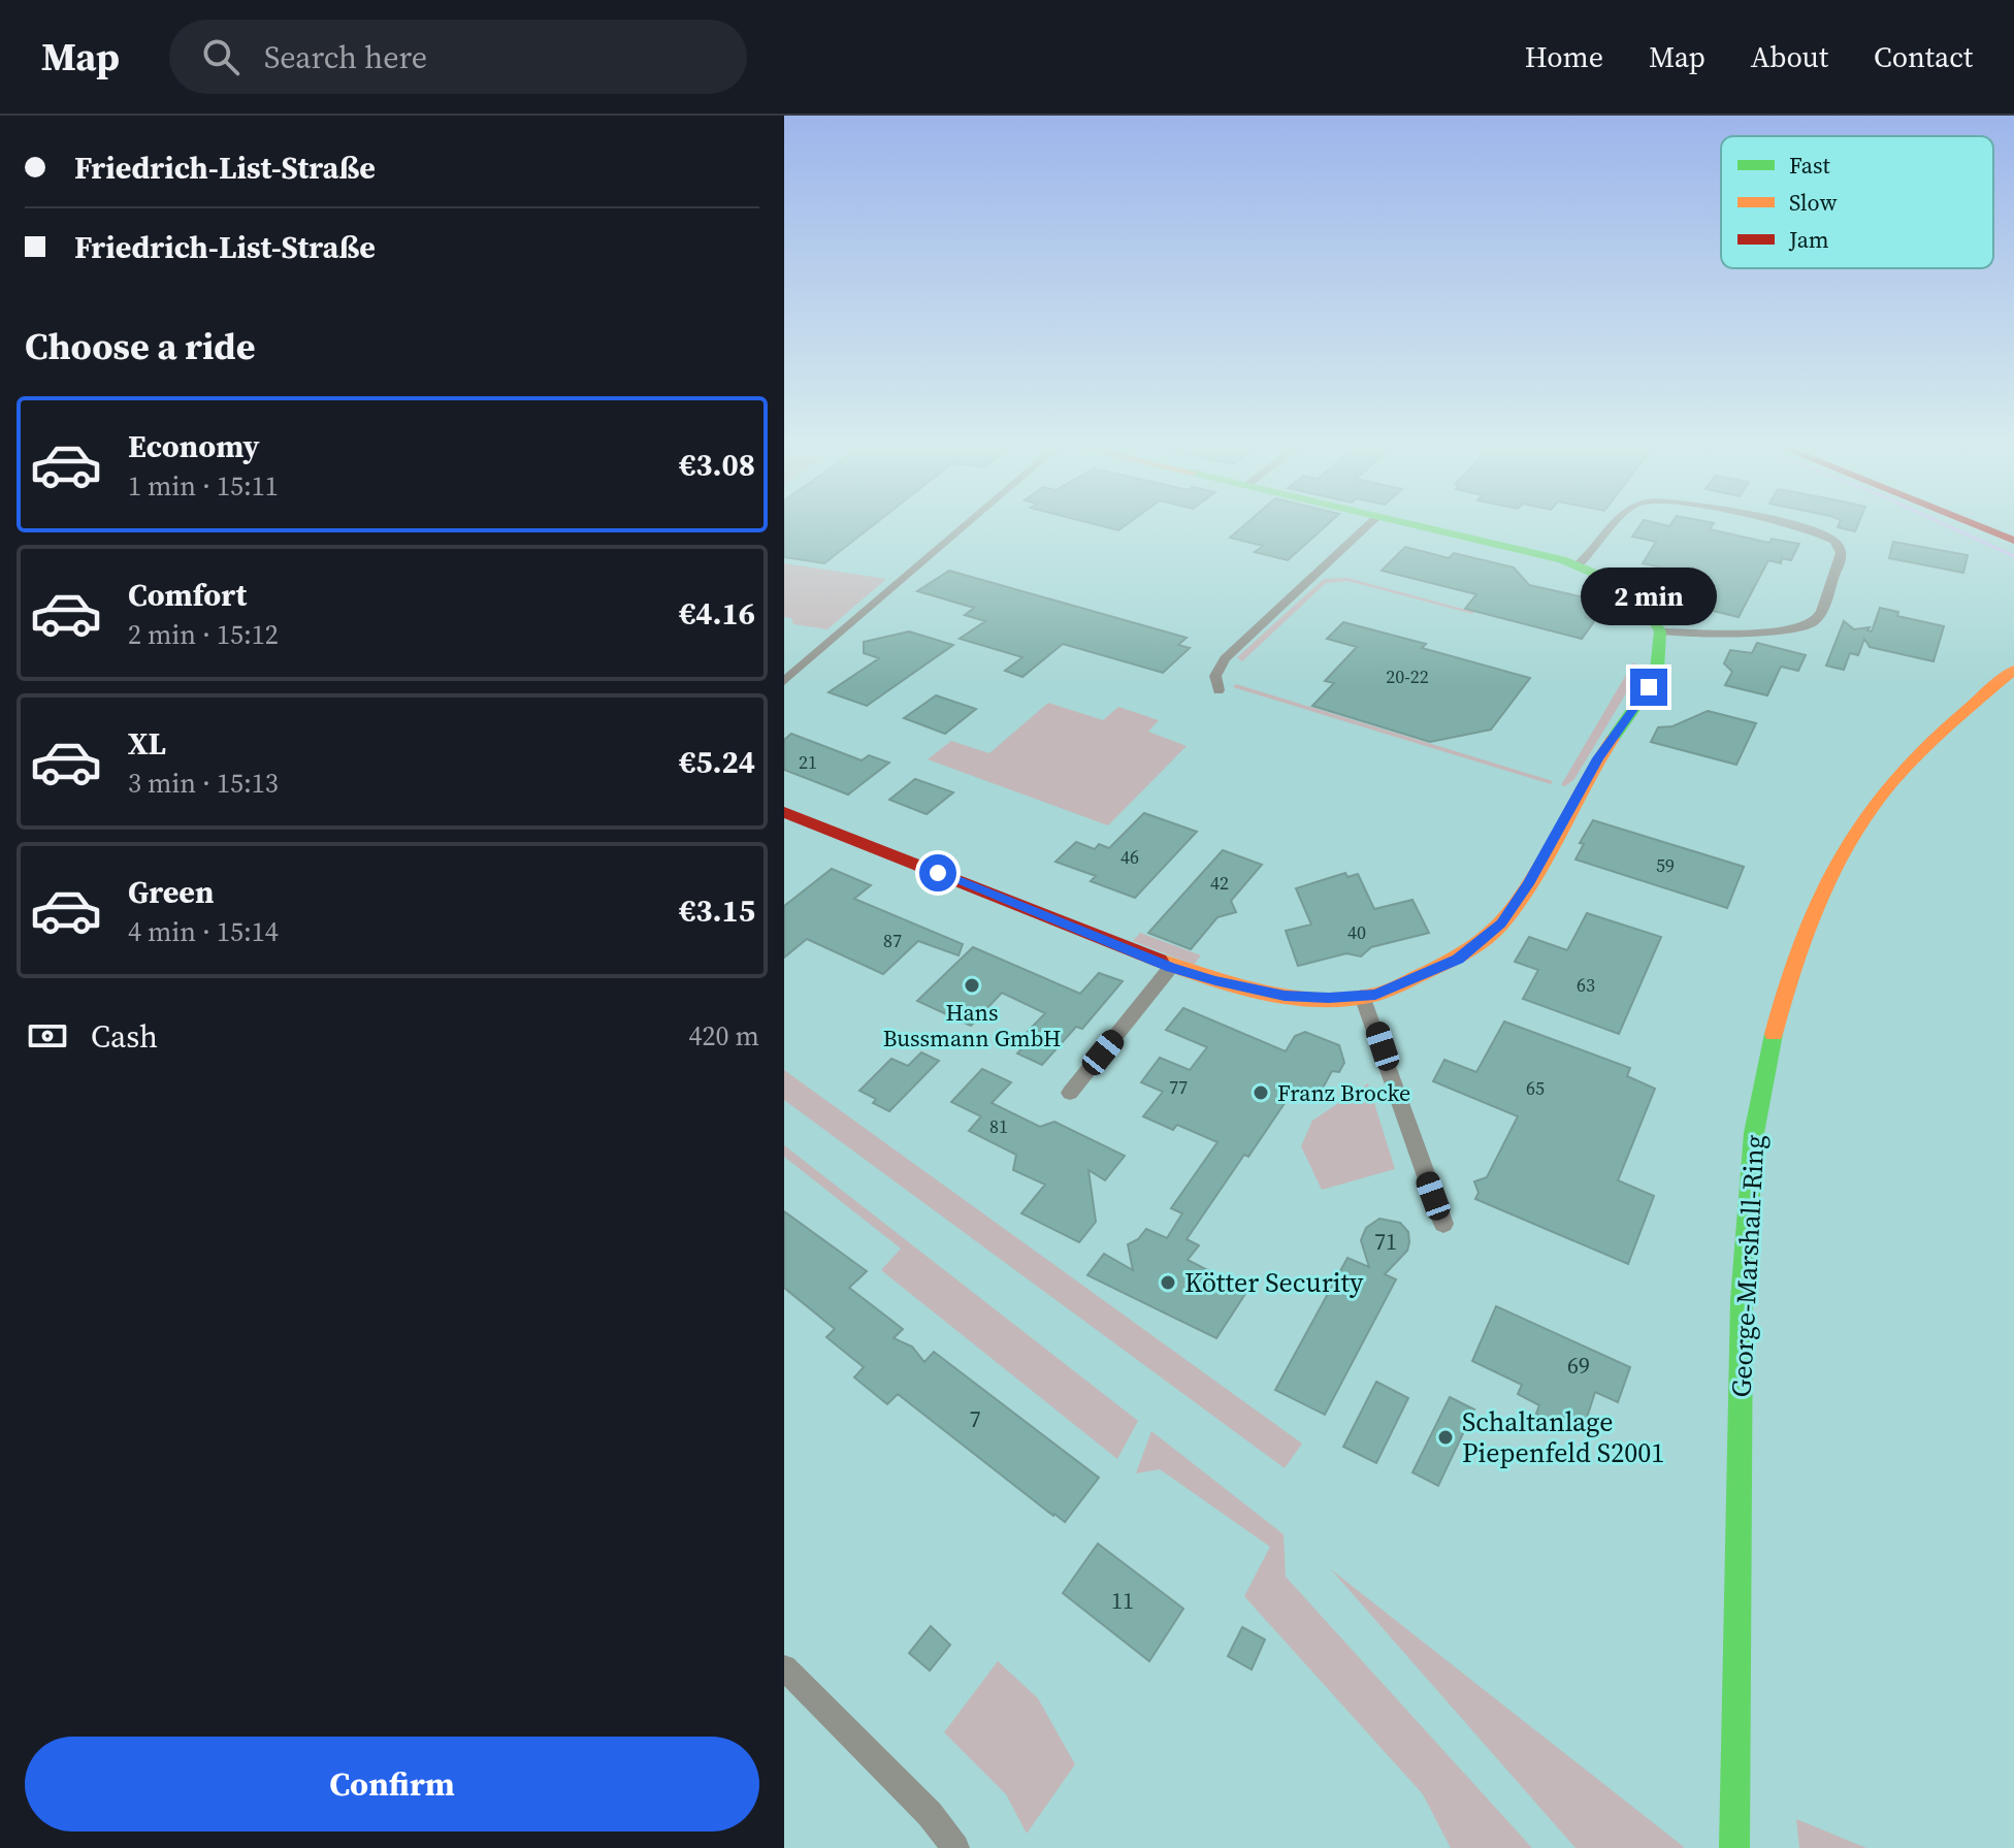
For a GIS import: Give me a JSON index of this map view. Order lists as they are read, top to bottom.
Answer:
{
  "streets": {
    "street": ["George-Marshall-Ring"]
  },
  "places": [
    "Hans Bussmann GmbH",
    "Franz Brocke",
    "Kötter Security",
    "Schaltanlage Piepenfeld S2001"
  ],
  "house_numbers": [
    "20-22",
    "21",
    "46",
    "59",
    "42",
    "40",
    "87",
    "63",
    "77",
    "65",
    "81",
    "71",
    "69",
    "7",
    "11"
  ],
  "legend": ["Fast", "Slow", "Jam"],
  "page": {
    "header": "Map",
    "search": "Search here",
    "nav": [
      "Home",
      "Map",
      "About",
      "Contact"
    ],
    "banner": ["Friedrich-List-Straße", "Friedrich-List-Straße"],
    "heading": "Choose a ride",
    "list": [
      {
        "name": "Economy",
        "note": "1 min · 15:11",
        "value": "€3.08"
      },
      {
        "name": "Comfort",
        "note": "2 min · 15:12",
        "value": "€4.16"
      },
      {
        "name": "XL",
        "note": "3 min · 15:13",
        "value": "€5.24"
      },
      {
        "name": "Green",
        "note": "4 min · 15:14",
        "value": "€3.15"
      }
    ],
    "bubble": "2 min",
    "pay": ["Cash", "420 m"],
    "buttons": "Confirm"
  }
}
